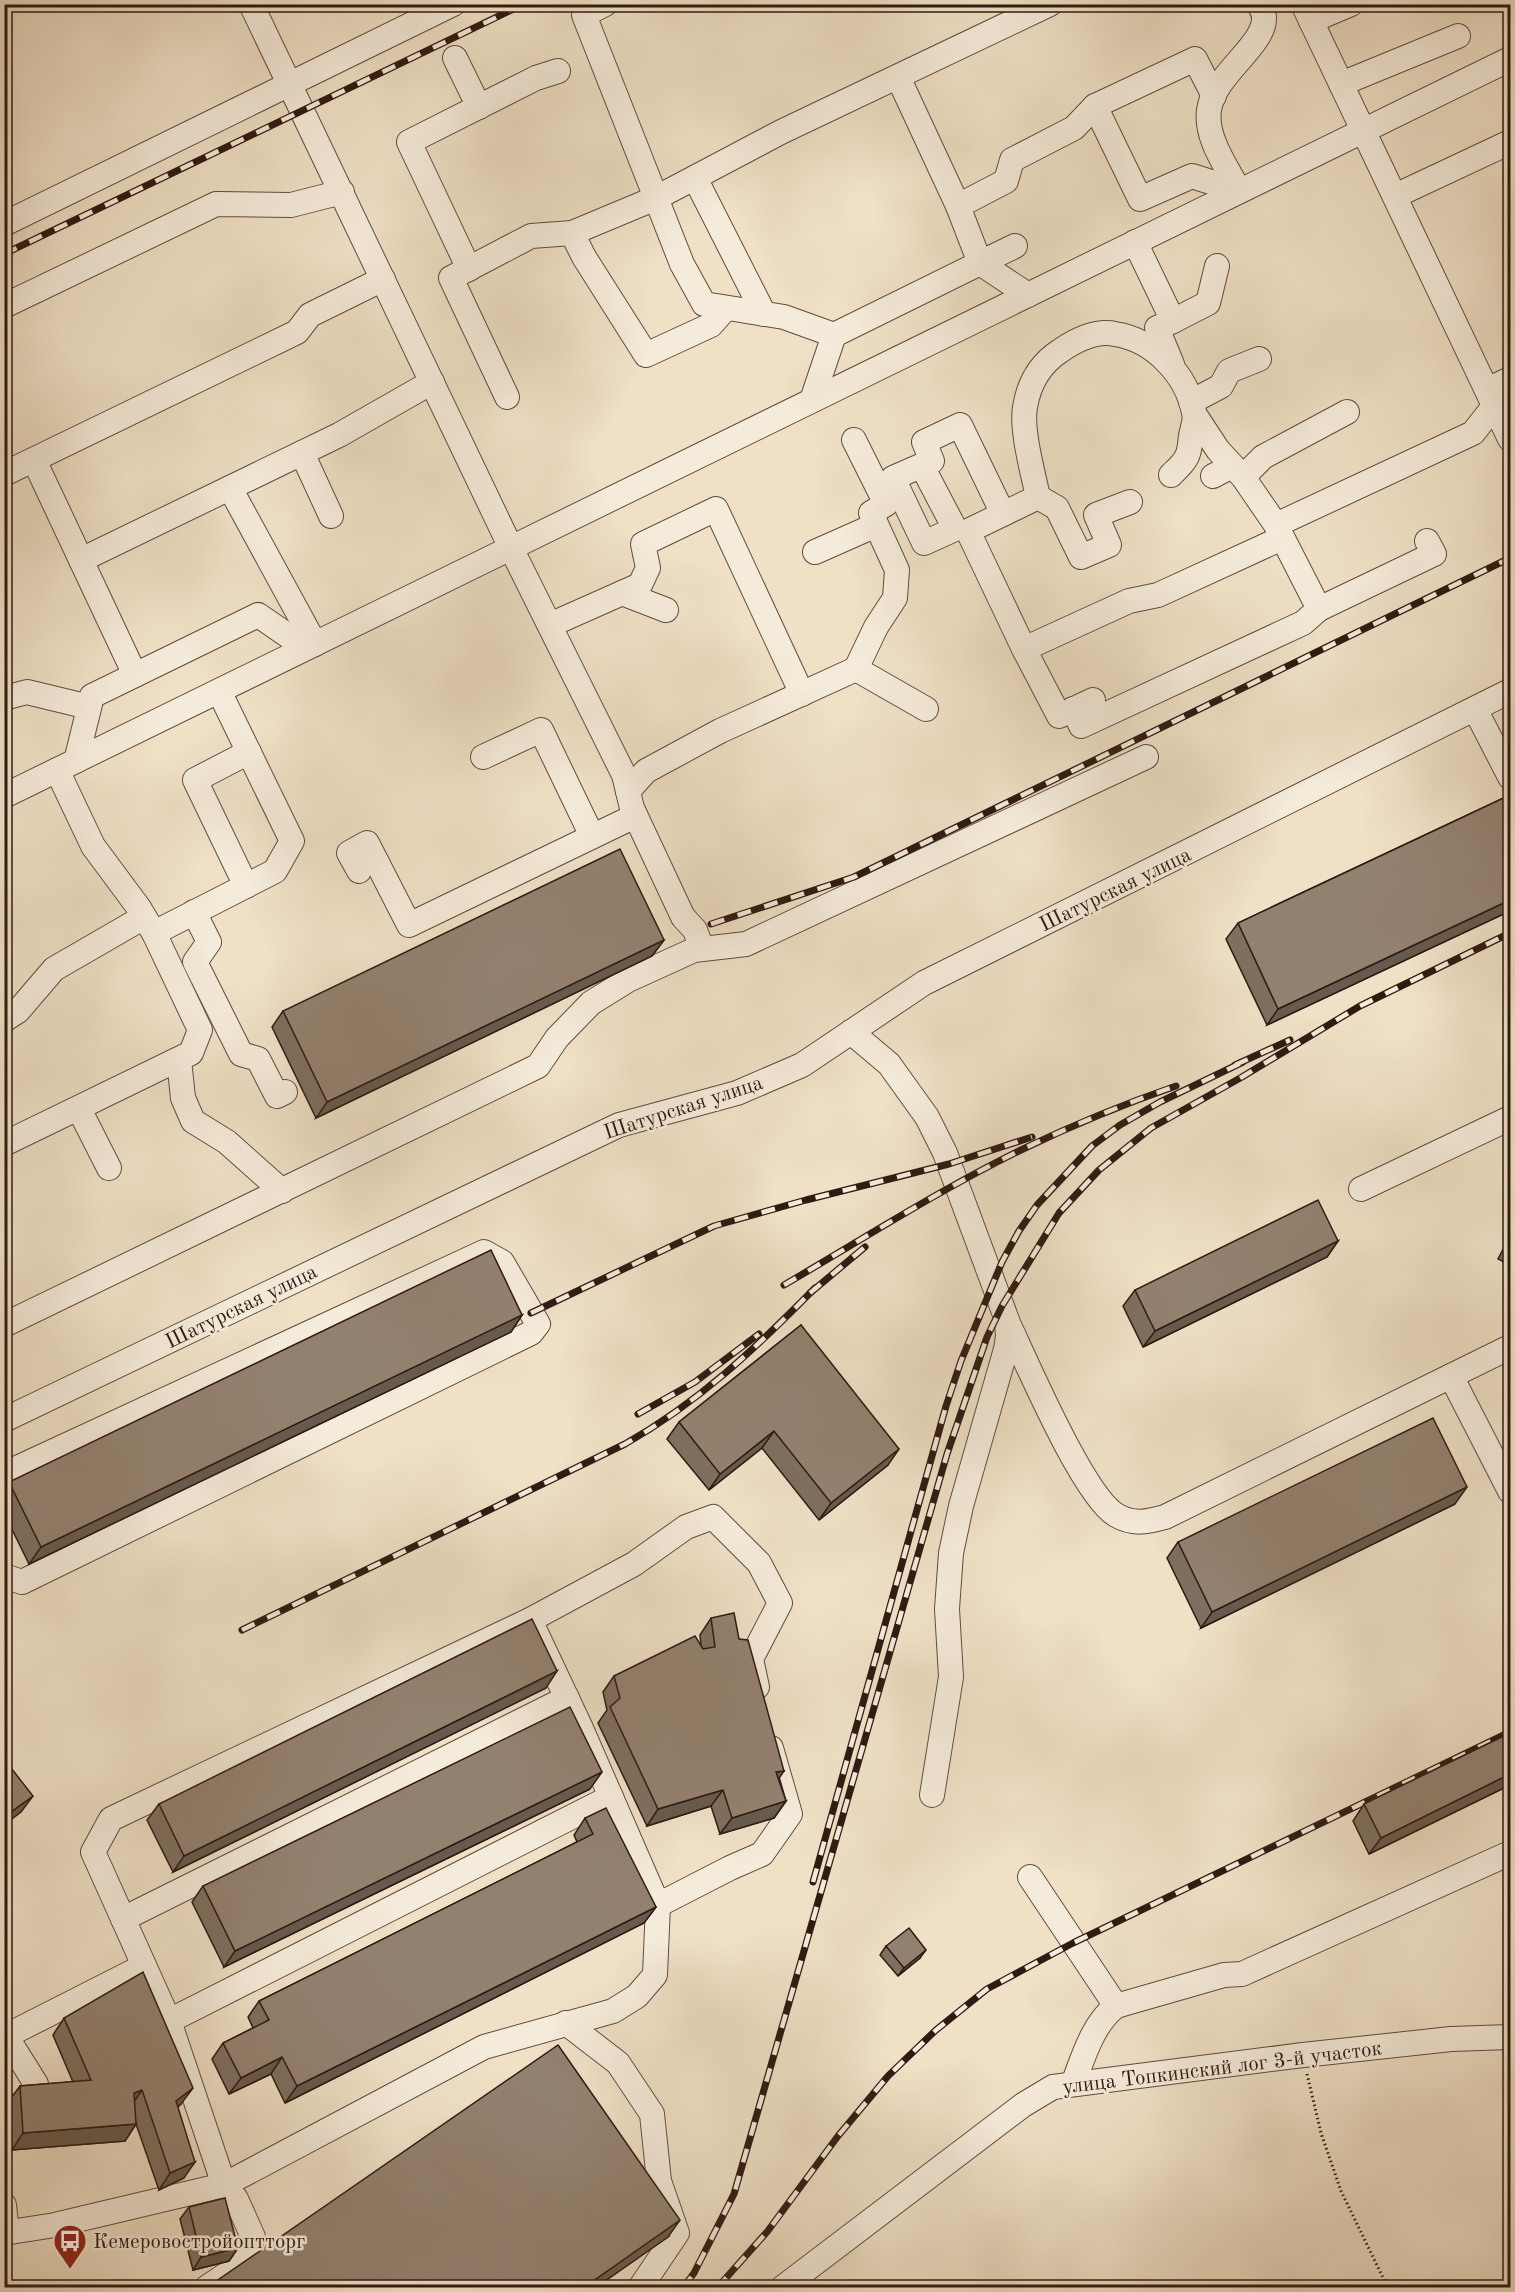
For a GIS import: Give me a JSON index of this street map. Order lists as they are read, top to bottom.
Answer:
{
  "streets": {
    "street": ["Шатурская улица", "улица Топкинский лог 3-й участок"]
  },
  "places": {
    "bus stop": ["Кемеровостройоптторг"]
  }
}
